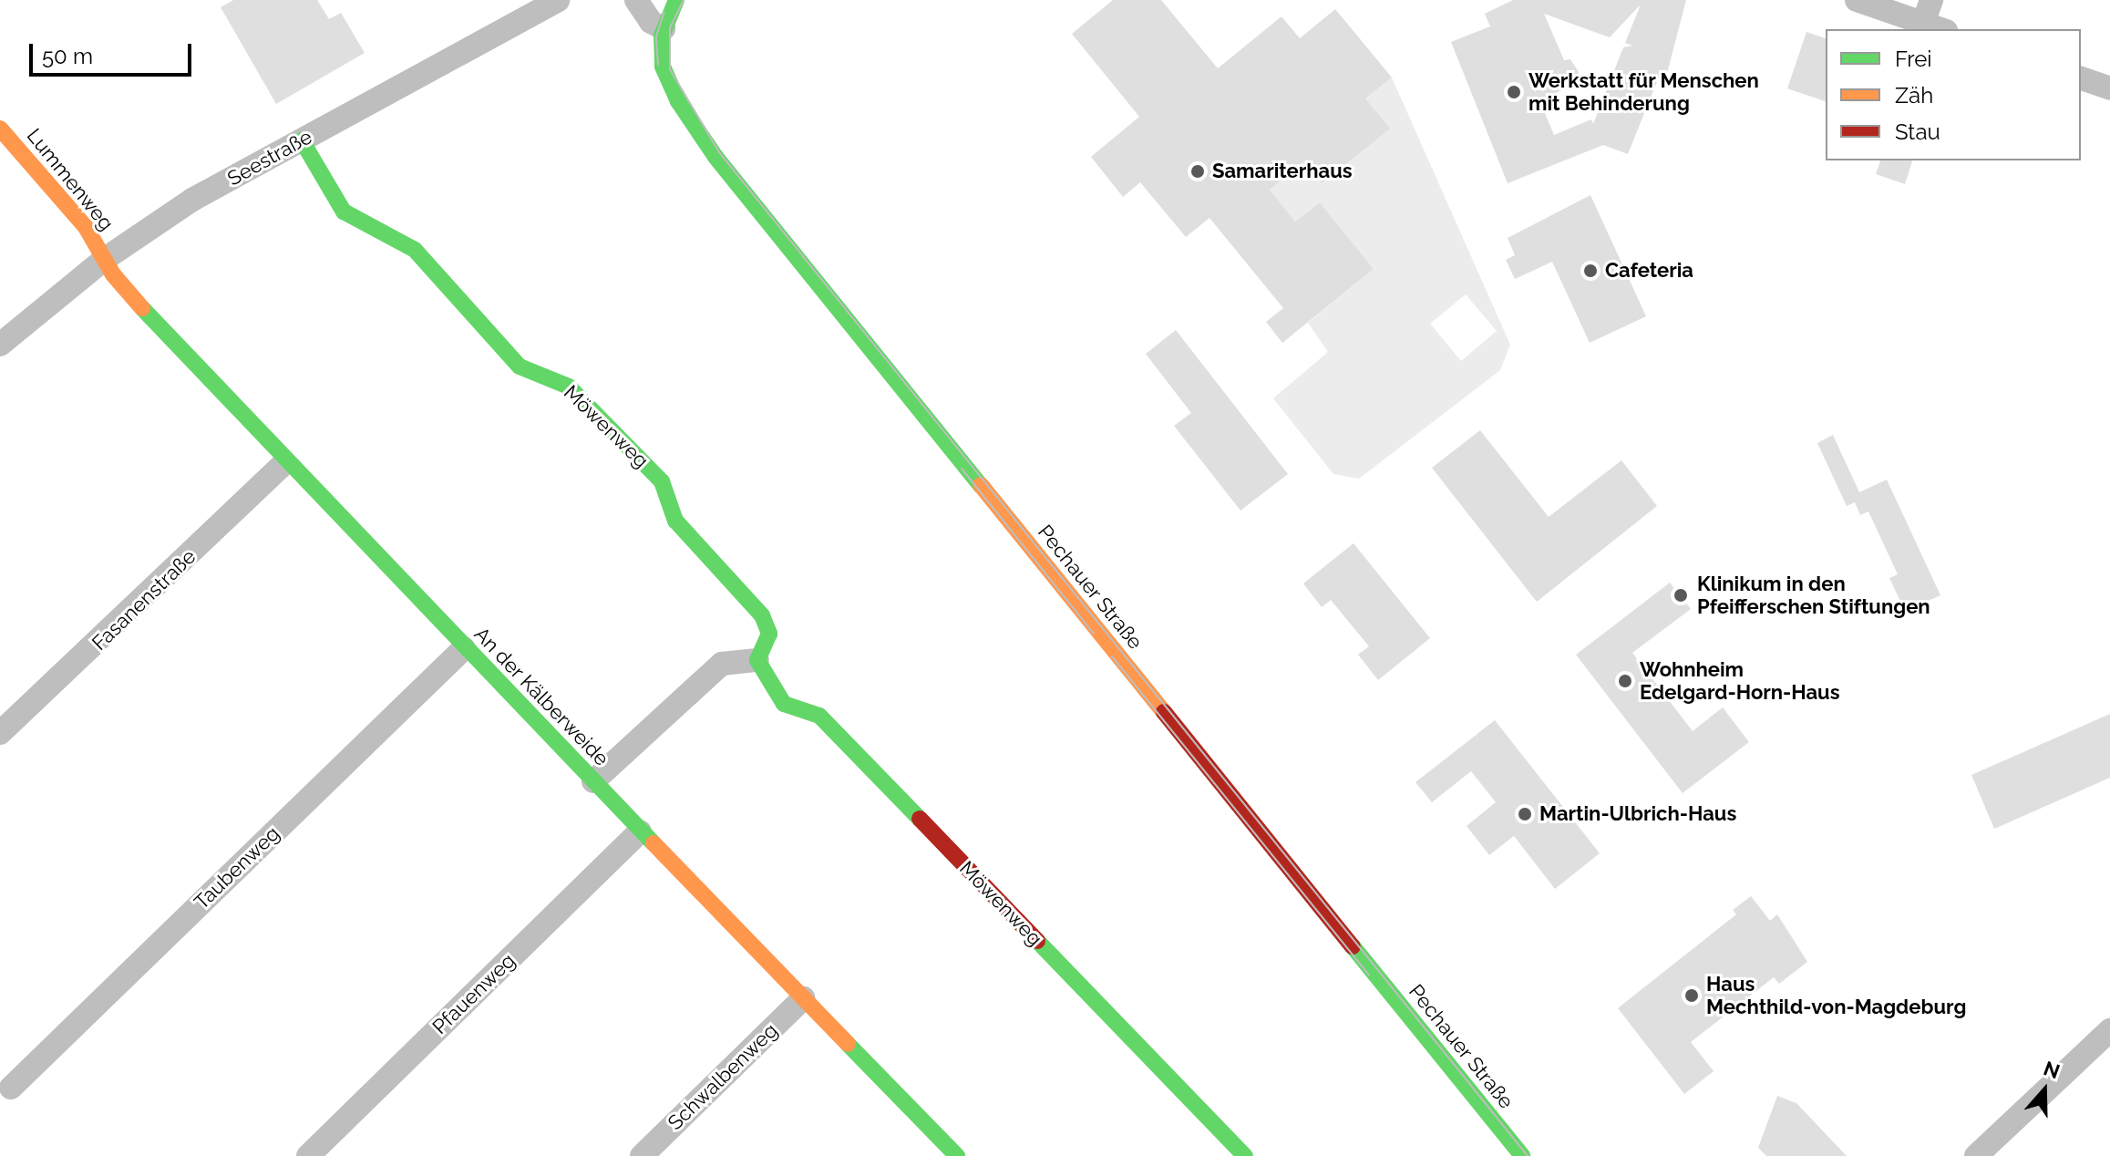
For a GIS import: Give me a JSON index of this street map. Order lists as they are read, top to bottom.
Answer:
{
  "streets": {
    "street": [
      "Seestraße",
      "Lummenweg",
      "Möwenweg",
      "Pechauer Straße",
      "Fasanenstraße",
      "An der Kälberweide",
      "Taubenweg",
      "Pfauenweg",
      "Schwalbenweg"
    ]
  },
  "crossings": [
    ["Seestraße", "Lummenweg"],
    ["Seestraße", "Möwenweg"],
    ["Seestraße", "An der Kälberweide"],
    ["Lummenweg", "An der Kälberweide"],
    ["Fasanenstraße", "An der Kälberweide"],
    ["An der Kälberweide", "Taubenweg"],
    ["An der Kälberweide", "Pfauenweg"],
    ["An der Kälberweide", "Schwalbenweg"]
  ],
  "places": [
    "Werkstatt für Menschen mit Behinderung",
    "Samariterhaus",
    "Cafeteria",
    "Klinikum in den Pfeifferschen Stiftungen",
    "Wohnheim Edelgard-Horn-Haus",
    "Martin-Ulbrich-Haus",
    "Haus Mechthild-von-Magdeburg"
  ],
  "legend": ["Frei", "Zäh", "Stau"],
  "scale_bar": "50 m",
  "north": "top"
}
